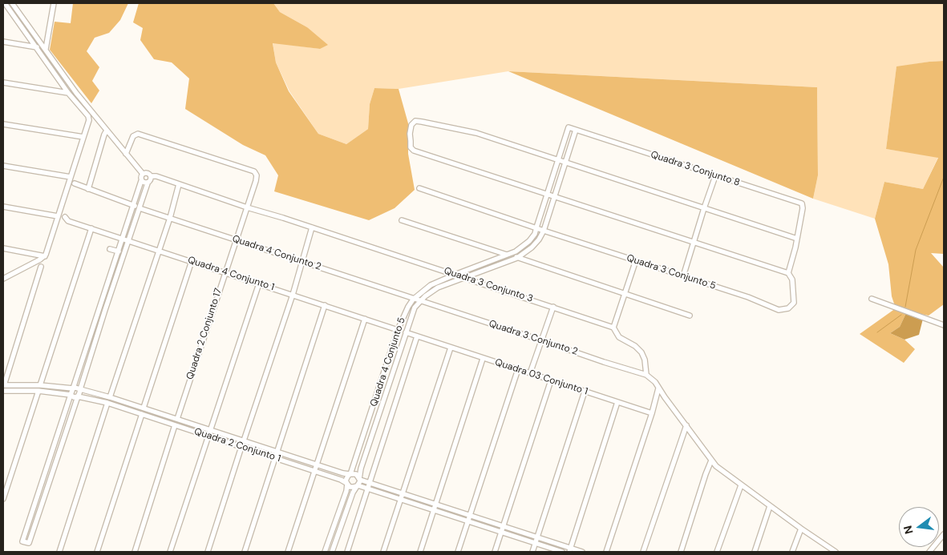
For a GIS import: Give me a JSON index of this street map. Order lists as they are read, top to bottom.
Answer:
{
  "streets": {
    "street": [
      "Quadra 3 Conjunto 8",
      "Quadra 4 Conjunto 2",
      "Quadra 3 Conjunto 5",
      "Quadra 4 Conjunto 1",
      "Quadra 3 Conjunto 3",
      "Quadra 2 Conjunto 17",
      "Quadra 3 Conjunto 2",
      "Quadra 4 Conjunto 5",
      "Quadra 03 Conjunto 1",
      "Quadra 2 Conjunto 1"
    ]
  },
  "crossings": [
    ["Quadra 3 Conjunto 8", "Quadra 4 Conjunto 5"],
    ["Quadra 4 Conjunto 2", "Quadra 2 Conjunto 17"],
    ["Quadra 4 Conjunto 2", "Quadra 3 Conjunto 2"],
    ["Quadra 4 Conjunto 2", "Quadra 4 Conjunto 5"],
    ["Quadra 3 Conjunto 5", "Quadra 4 Conjunto 5"],
    ["Quadra 4 Conjunto 1", "Quadra 2 Conjunto 17"],
    ["Quadra 4 Conjunto 1", "Quadra 4 Conjunto 5"],
    ["Quadra 3 Conjunto 3", "Quadra 2 Conjunto 17"],
    ["Quadra 3 Conjunto 3", "Quadra 4 Conjunto 5"],
    ["Quadra 4 Conjunto 5", "Quadra 2 Conjunto 1"]
  ],
  "north": "left"
}
